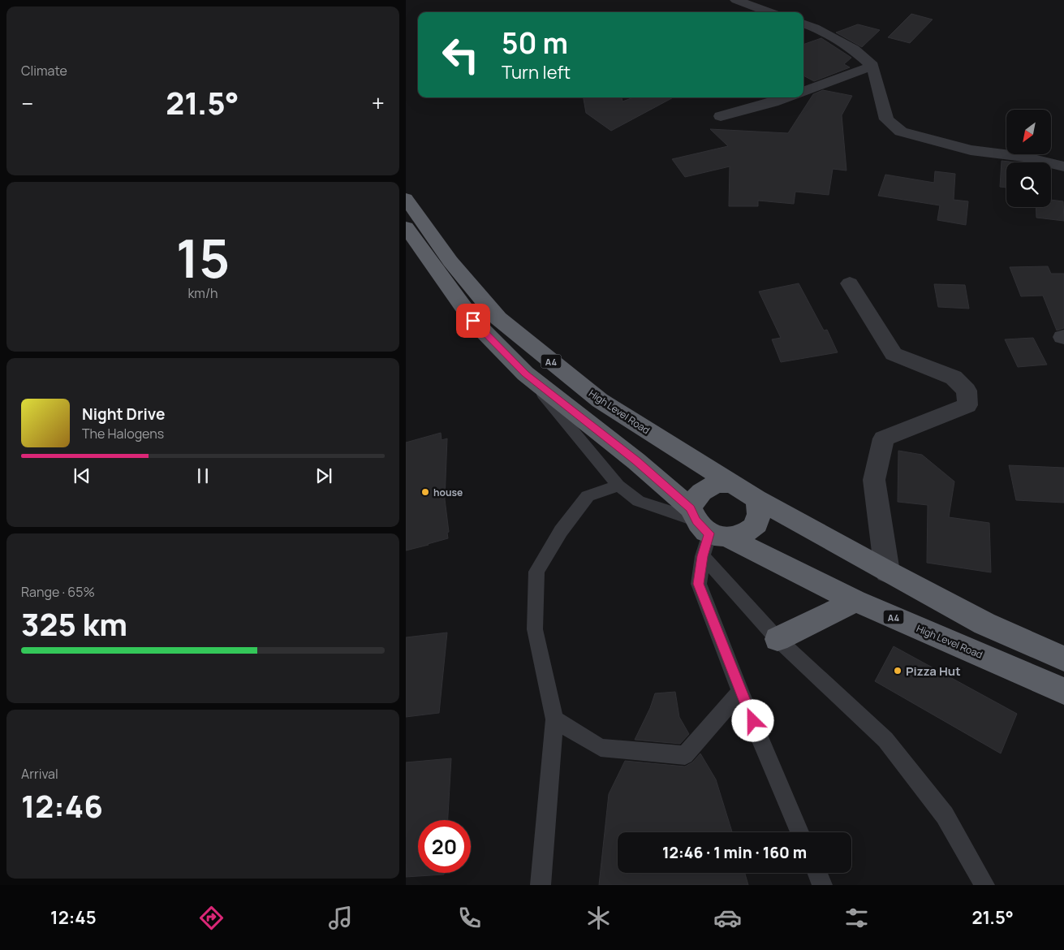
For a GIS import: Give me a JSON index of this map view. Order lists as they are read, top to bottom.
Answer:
{
  "streets": {
    "highway": ["A4", "High Level Road"]
  },
  "places": ["house", "Pizza Hut"],
  "north": "bottom left",
  "page": {
    "tile": [
      "Climate",
      ["15", "km/h"],
      ["Range · 65%", "325 km"],
      ["Arrival", "12:46"]
    ],
    "turn": ["50 m", "Turn left"],
    "heat": ["−", "21.5°", "+"],
    "song": ["Night Drive", "The Halogens"],
    "limit": "20",
    "trip": "12:46 · 1 min · 160 m",
    "tabs": ["12:45", "21.5°"]
  }
}
